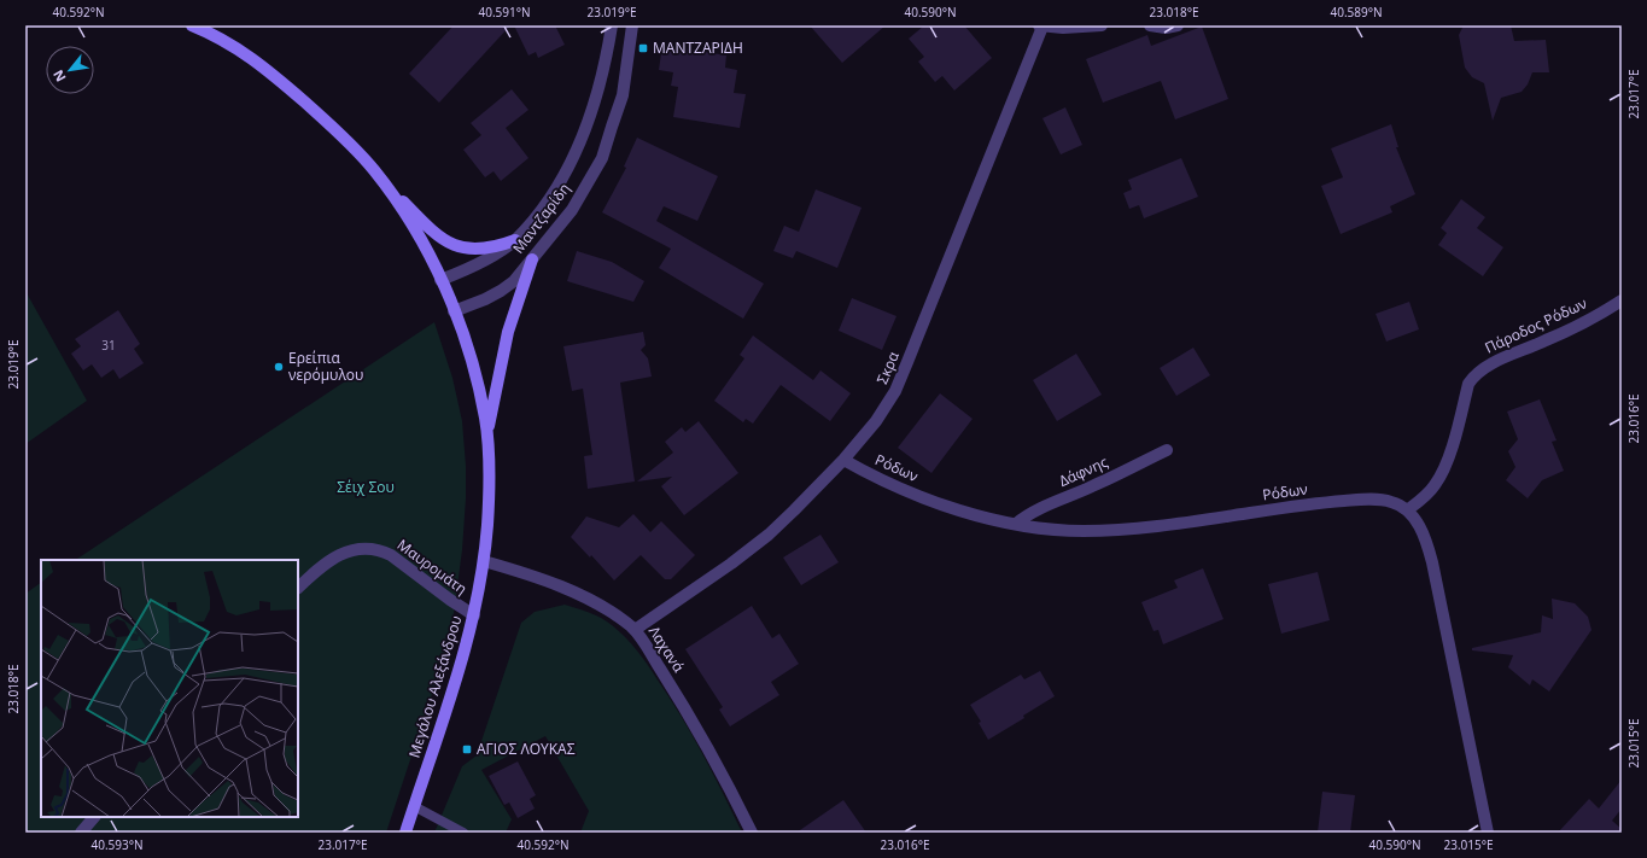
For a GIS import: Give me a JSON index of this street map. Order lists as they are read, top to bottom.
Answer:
{
  "streets": {
    "main road": ["Μεγάλου Αλεξάνδρου"],
    "street": [
      "Μαντζαρίδη",
      "Πάροδος Ρόδων",
      "Σκρα",
      "Ρόδων",
      "Δάφνης",
      "Μαυρομάτη",
      "Λαχανά"
    ]
  },
  "crossings": [
    ["Μαντζαρίδη", "Μεγάλου Αλεξάνδρου"],
    ["Πάροδος Ρόδων", "Ρόδων"],
    ["Σκρα", "Ρόδων"],
    ["Σκρα", "Λαχανά"],
    ["Ρόδων", "Δάφνης"],
    ["Μαυρομάτη", "Μεγάλου Αλεξάνδρου"],
    ["Λαχανά", "Μεγάλου Αλεξάνδρου"]
  ],
  "parks": ["Σέιχ Σου"],
  "places": {
    "transit": ["ΜΑΝΤΖΑΡΙΔΗ", "ΑΓΙΟΣ ΛΟΥΚΑΣ"],
    "other": ["Ερείπια νερόμυλου"]
  },
  "house_numbers": ["31"],
  "north": "bottom left",
  "coordinates": [
    "40.592°N",
    "40.591°N",
    "23.019°E",
    "40.590°N",
    "23.018°E",
    "40.589°N",
    "23.017°E",
    "23.016°E",
    "23.015°E",
    "40.593°N"
  ]
}
